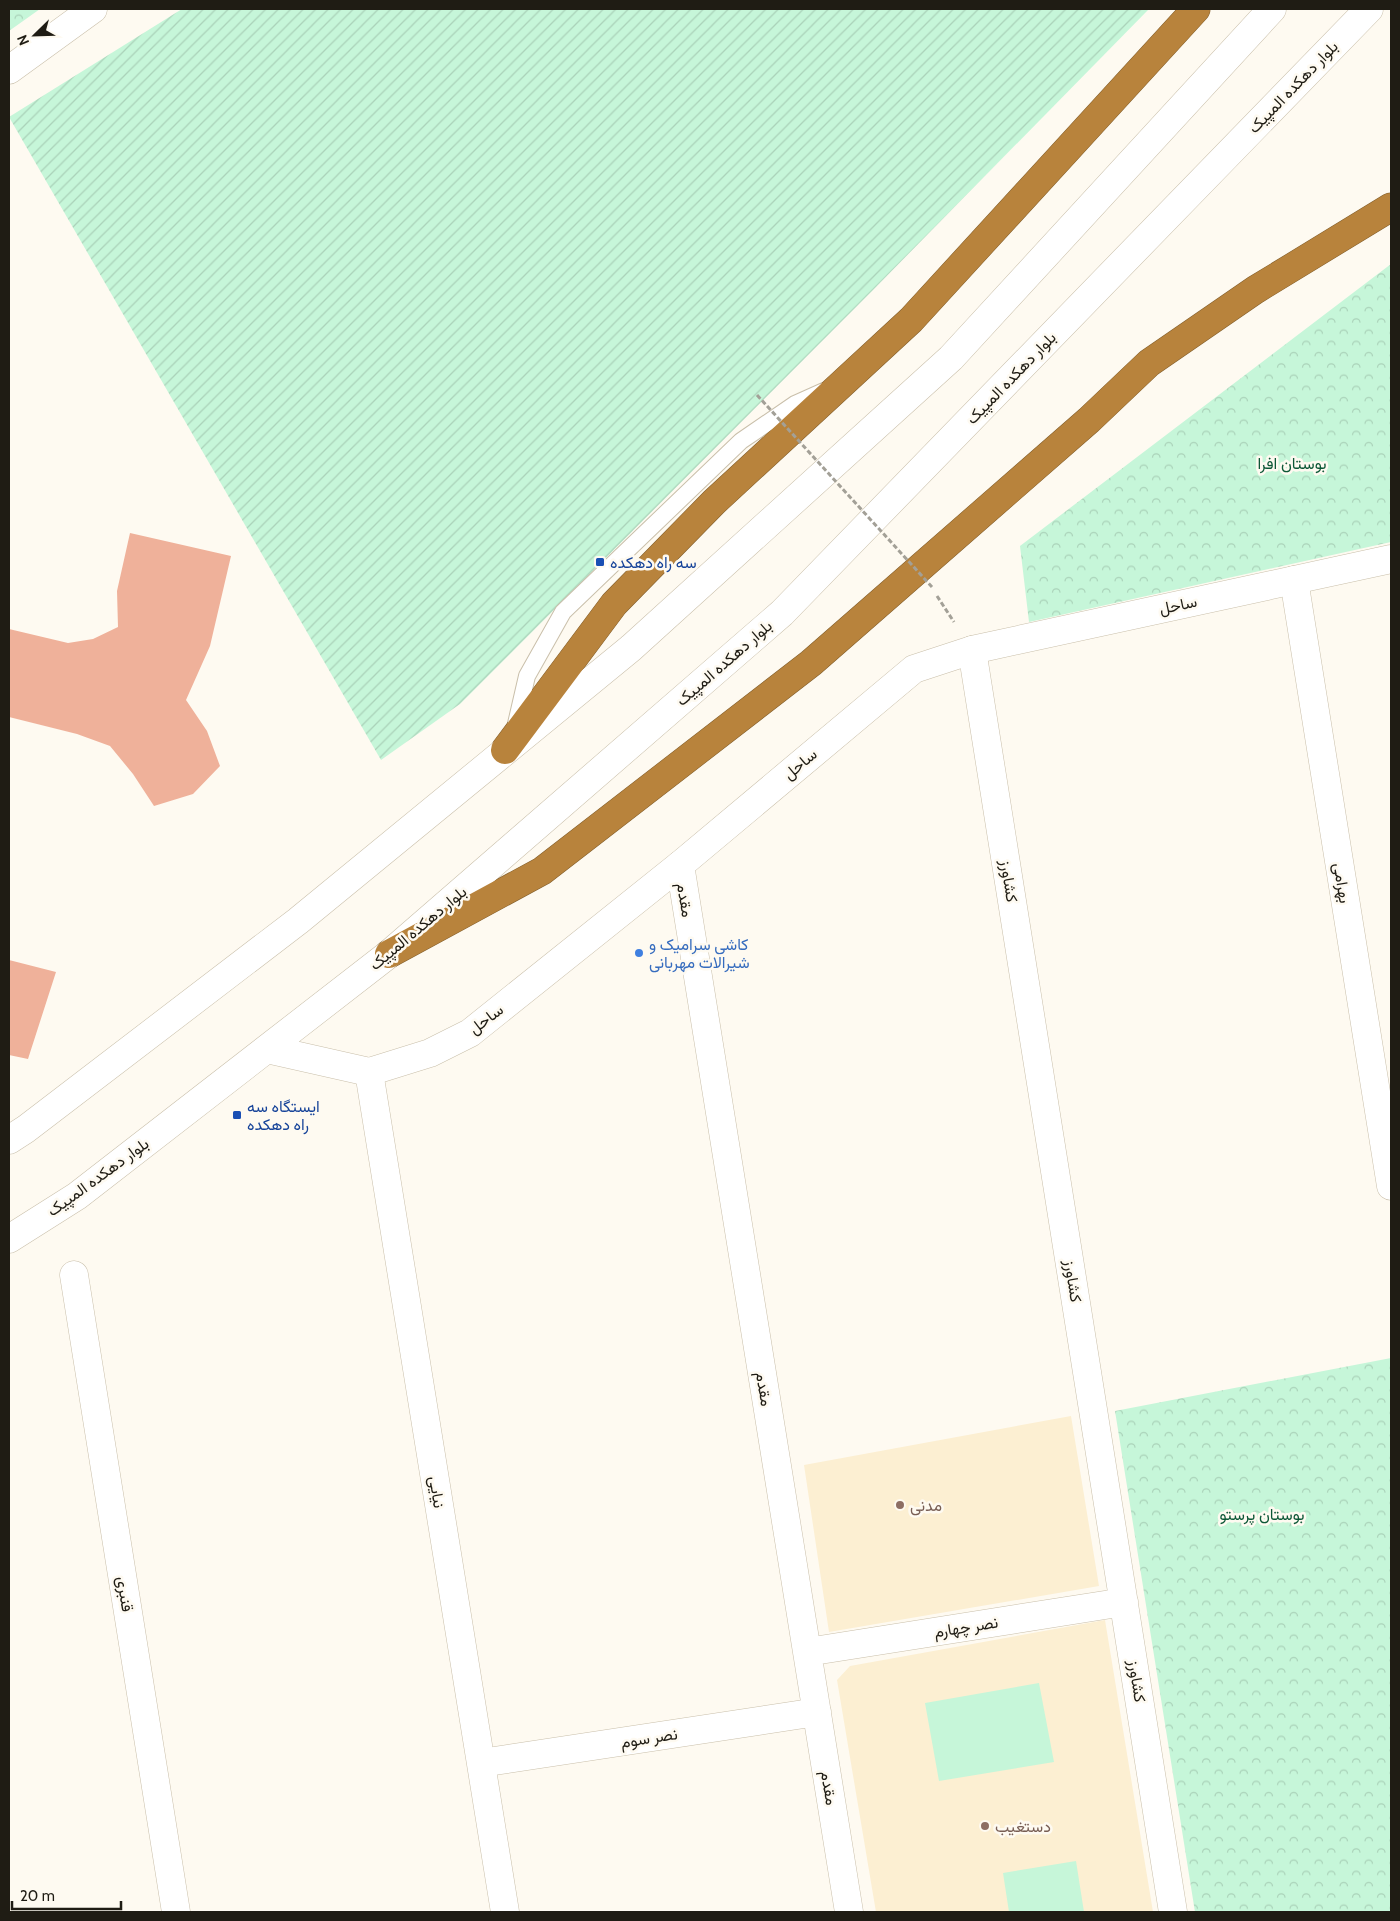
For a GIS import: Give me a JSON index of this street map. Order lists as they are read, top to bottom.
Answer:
{
  "streets": {
    "street": [
      "بلوار دهکده المپیک",
      "ساحل",
      "کشاورز",
      "بهرامی",
      "مقدم",
      "نیایی",
      "قنبری",
      "نصر چهارم",
      "نصر سوم"
    ]
  },
  "crossings": [
    ["ساحل", "کشاورز"],
    ["ساحل", "بهرامی"],
    ["ساحل", "مقدم"],
    ["ساحل", "نیایی"],
    ["کشاورز", "نصر چهارم"],
    ["مقدم", "نصر چهارم"],
    ["مقدم", "نصر سوم"],
    ["نیایی", "نصر سوم"]
  ],
  "parks": ["بوستان افرا", "بوستان پرستو"],
  "places": {
    "transit": ["سه راه دهکده", "ایستگاه سه راه دهکده"],
    "other": ["کاشی سرامیک و شیرالات مهربانی", "مدنی", "دستغیب"]
  },
  "scale_bar": "20 m",
  "north": "bottom left"
}
